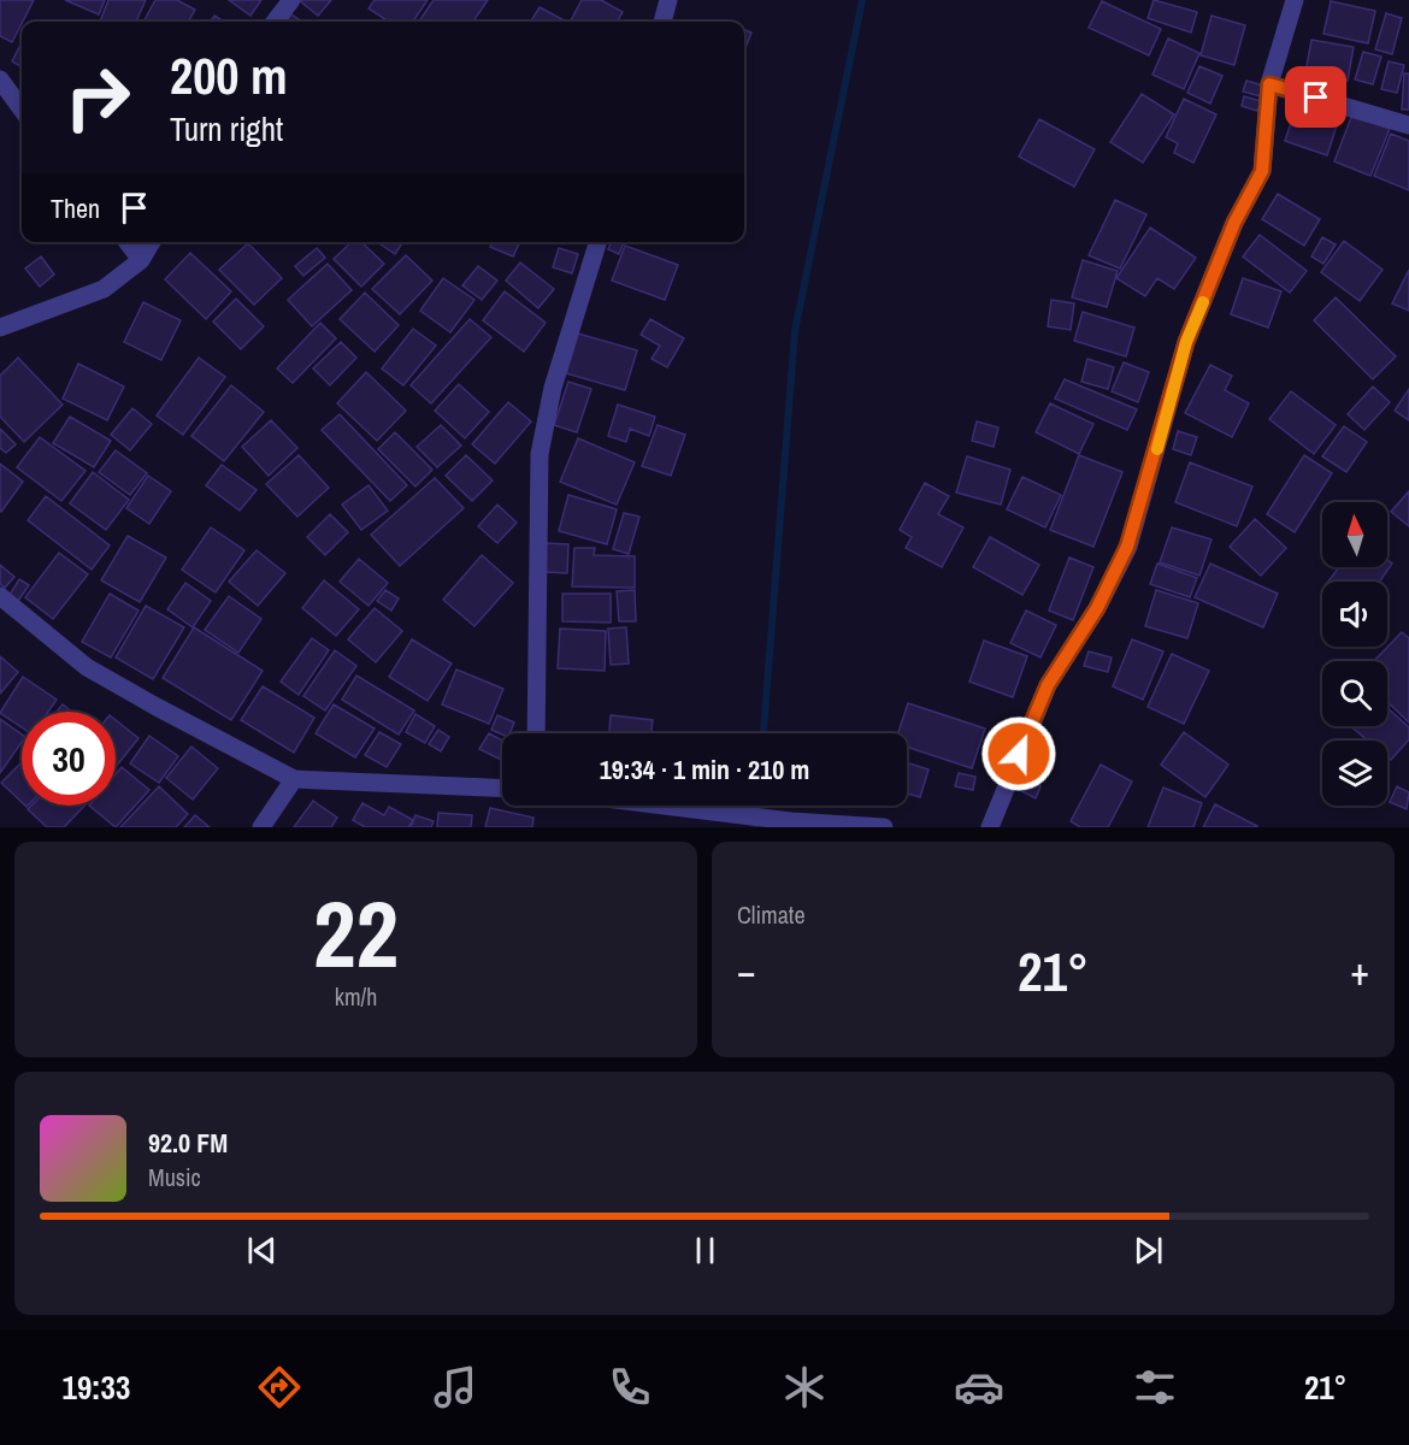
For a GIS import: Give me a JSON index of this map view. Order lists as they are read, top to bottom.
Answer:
{
  "north": "top",
  "page": {
    "turn": ["200 m", "Turn right"],
    "then": "Then",
    "limit": "30",
    "trip": "19:34 · 1 min · 210 m",
    "tile": [
      ["22", "km/h"],
      "Climate"
    ],
    "heat": ["−", "21°", "+"],
    "song": ["92.0 FM", "Music"],
    "tabs": ["19:33", "21°"]
  }
}
